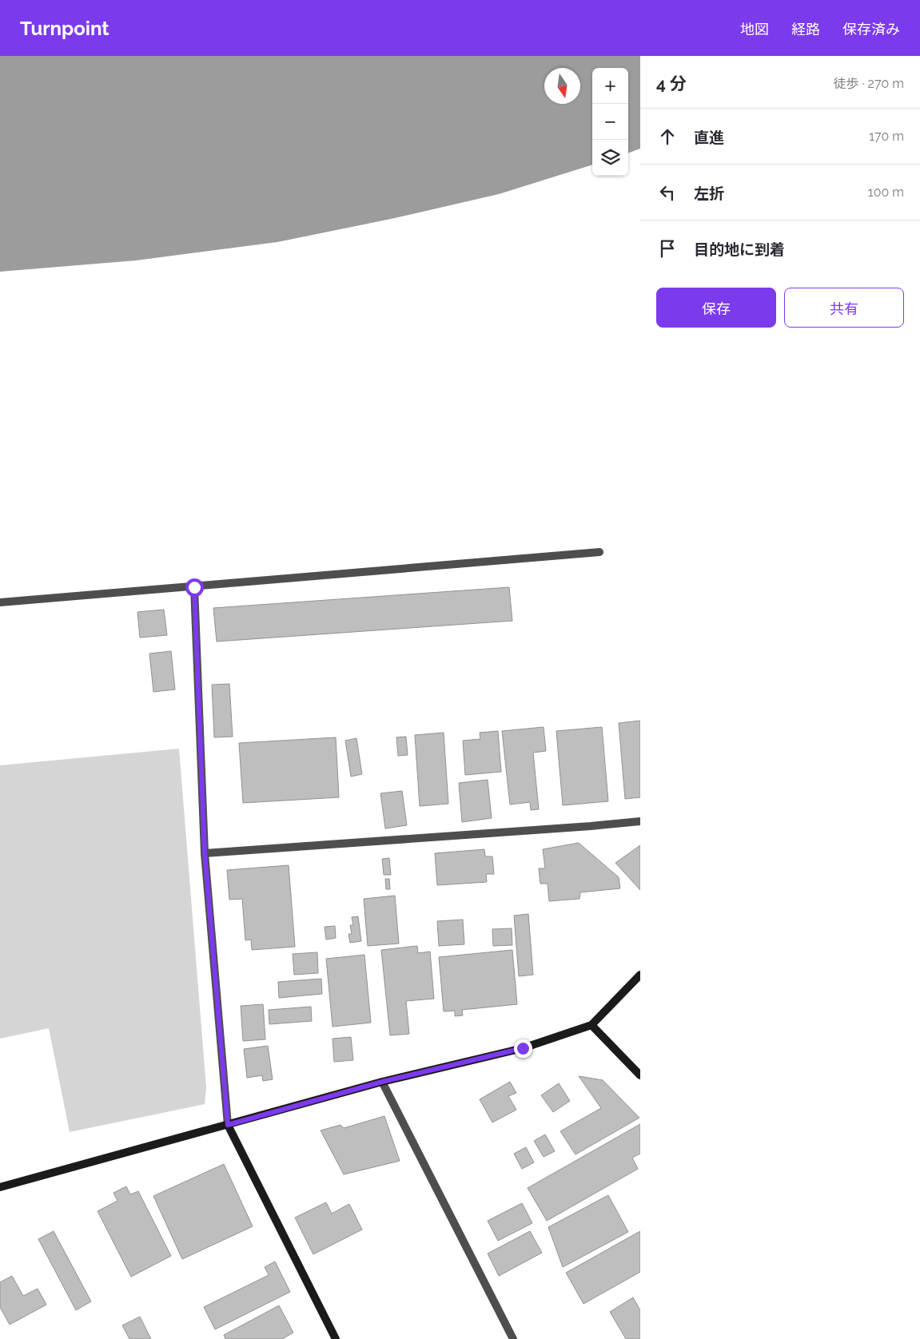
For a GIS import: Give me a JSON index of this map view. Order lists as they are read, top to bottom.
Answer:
{
  "north": "bottom",
  "page": {
    "header": "Turnpoint",
    "nav": ["地図", "経路", "保存済み"],
    "heading": ["4 分", "徒歩 · 270 m"],
    "map_buttons": ["+", "−"],
    "list": [
      ["直進", "170 m"],
      ["左折", "100 m"],
      "目的地に到着"
    ],
    "buttons": ["保存", "共有"]
  }
}
